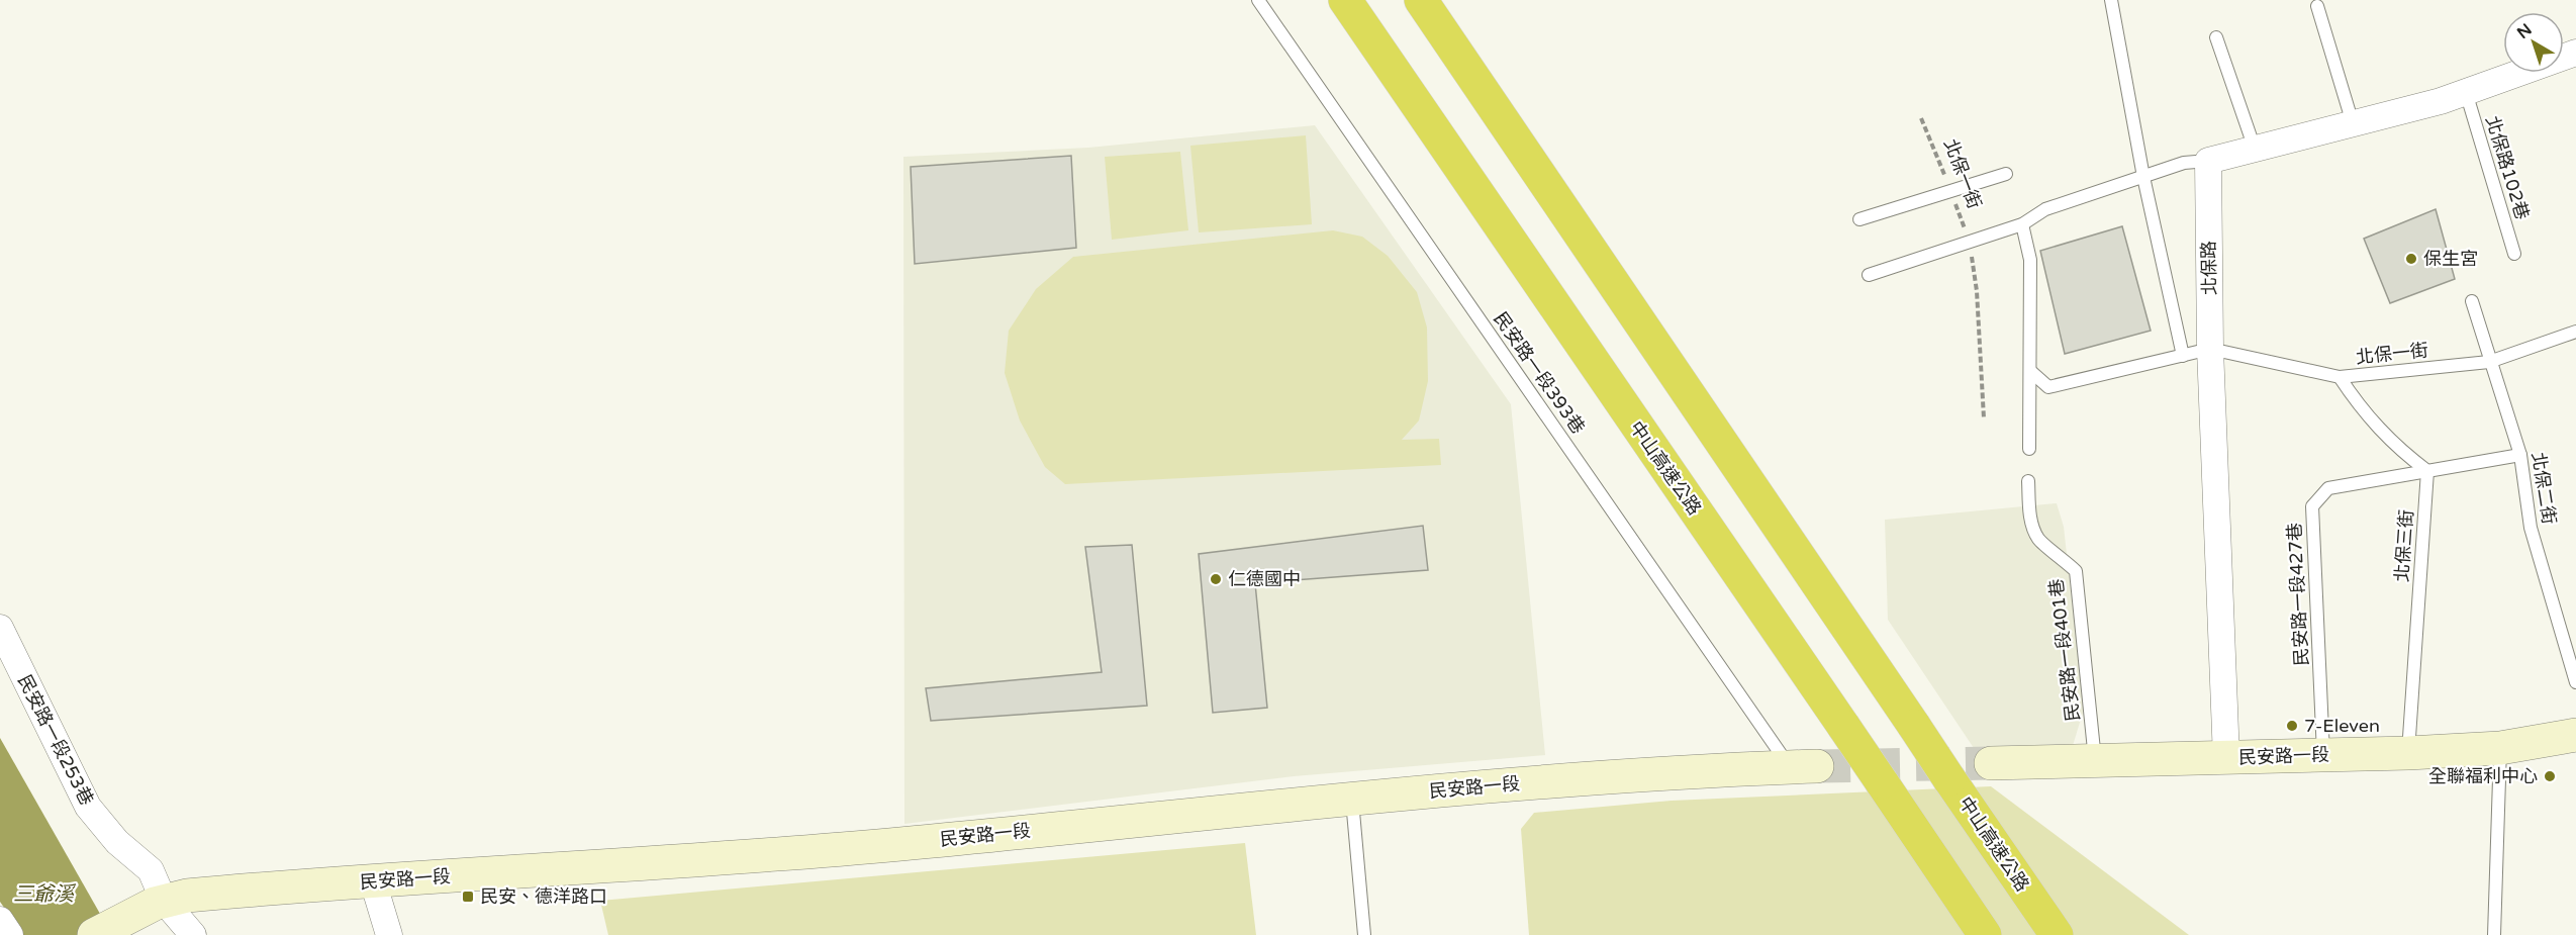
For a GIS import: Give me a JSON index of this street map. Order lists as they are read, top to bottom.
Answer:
{
  "streets": {
    "highway": ["中山高速公路"],
    "street": ["北保路", "民安路一段253巷", "民安路一段"],
    "lane": [
      "北保路102巷",
      "北保一街",
      "民安路一段393巷",
      "北保二街",
      "北保三街",
      "民安路一段427巷",
      "民安路一段401巷"
    ]
  },
  "crossings": [
    ["北保一街", "北保路"],
    ["北保一街", "北保二街"],
    ["北保路", "民安路一段"],
    ["民安路一段393巷", "民安路一段"],
    ["北保二街", "民安路一段427巷"],
    ["北保三街", "民安路一段427巷"],
    ["北保三街", "民安路一段"],
    ["民安路一段427巷", "民安路一段"],
    ["民安路一段401巷", "民安路一段"],
    ["民安路一段253巷", "民安路一段"]
  ],
  "water": ["三爺溪"],
  "places": {
    "other": [
      "保生宮",
      "仁德國中",
      "7-Eleven",
      "全聯福利中心"
    ],
    "transit": ["民安、德洋路口"]
  },
  "north": "top left"
}
